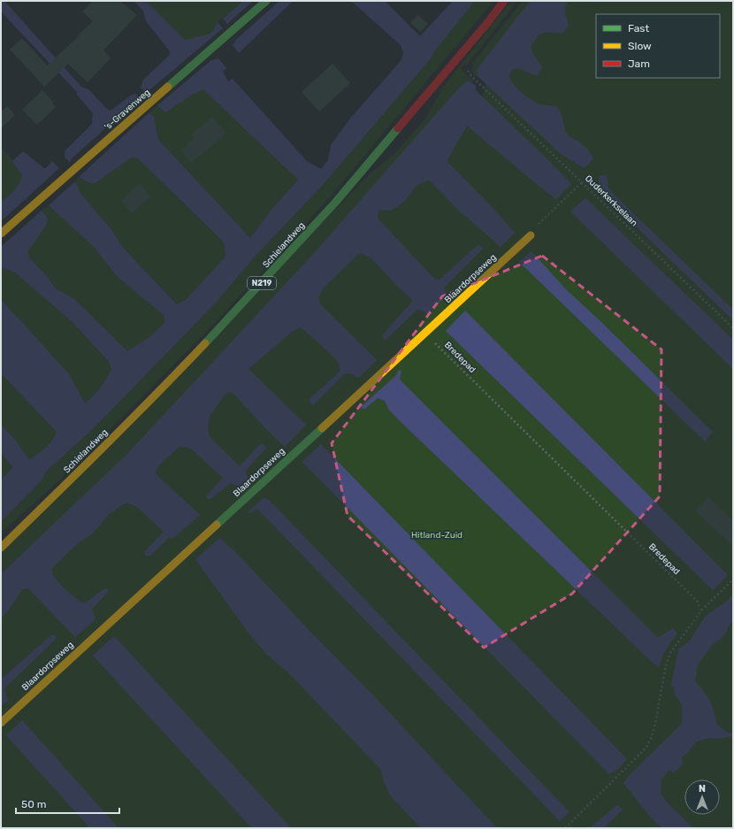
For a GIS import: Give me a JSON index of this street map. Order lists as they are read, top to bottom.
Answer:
{
  "streets": {
    "street": [
      "'s-Gravenweg",
      "Schielandweg",
      "Blaardorpseweg",
      "N219"
    ],
    "path": ["Ouderkerkselaan", "Bredepad"]
  },
  "crossings": [
    ["Blaardorpseweg", "Bredepad"]
  ],
  "parks": ["Hitland-Zuid"],
  "legend": ["Fast", "Slow", "Jam"],
  "scale_bar": "50 m",
  "north": "top"
}
